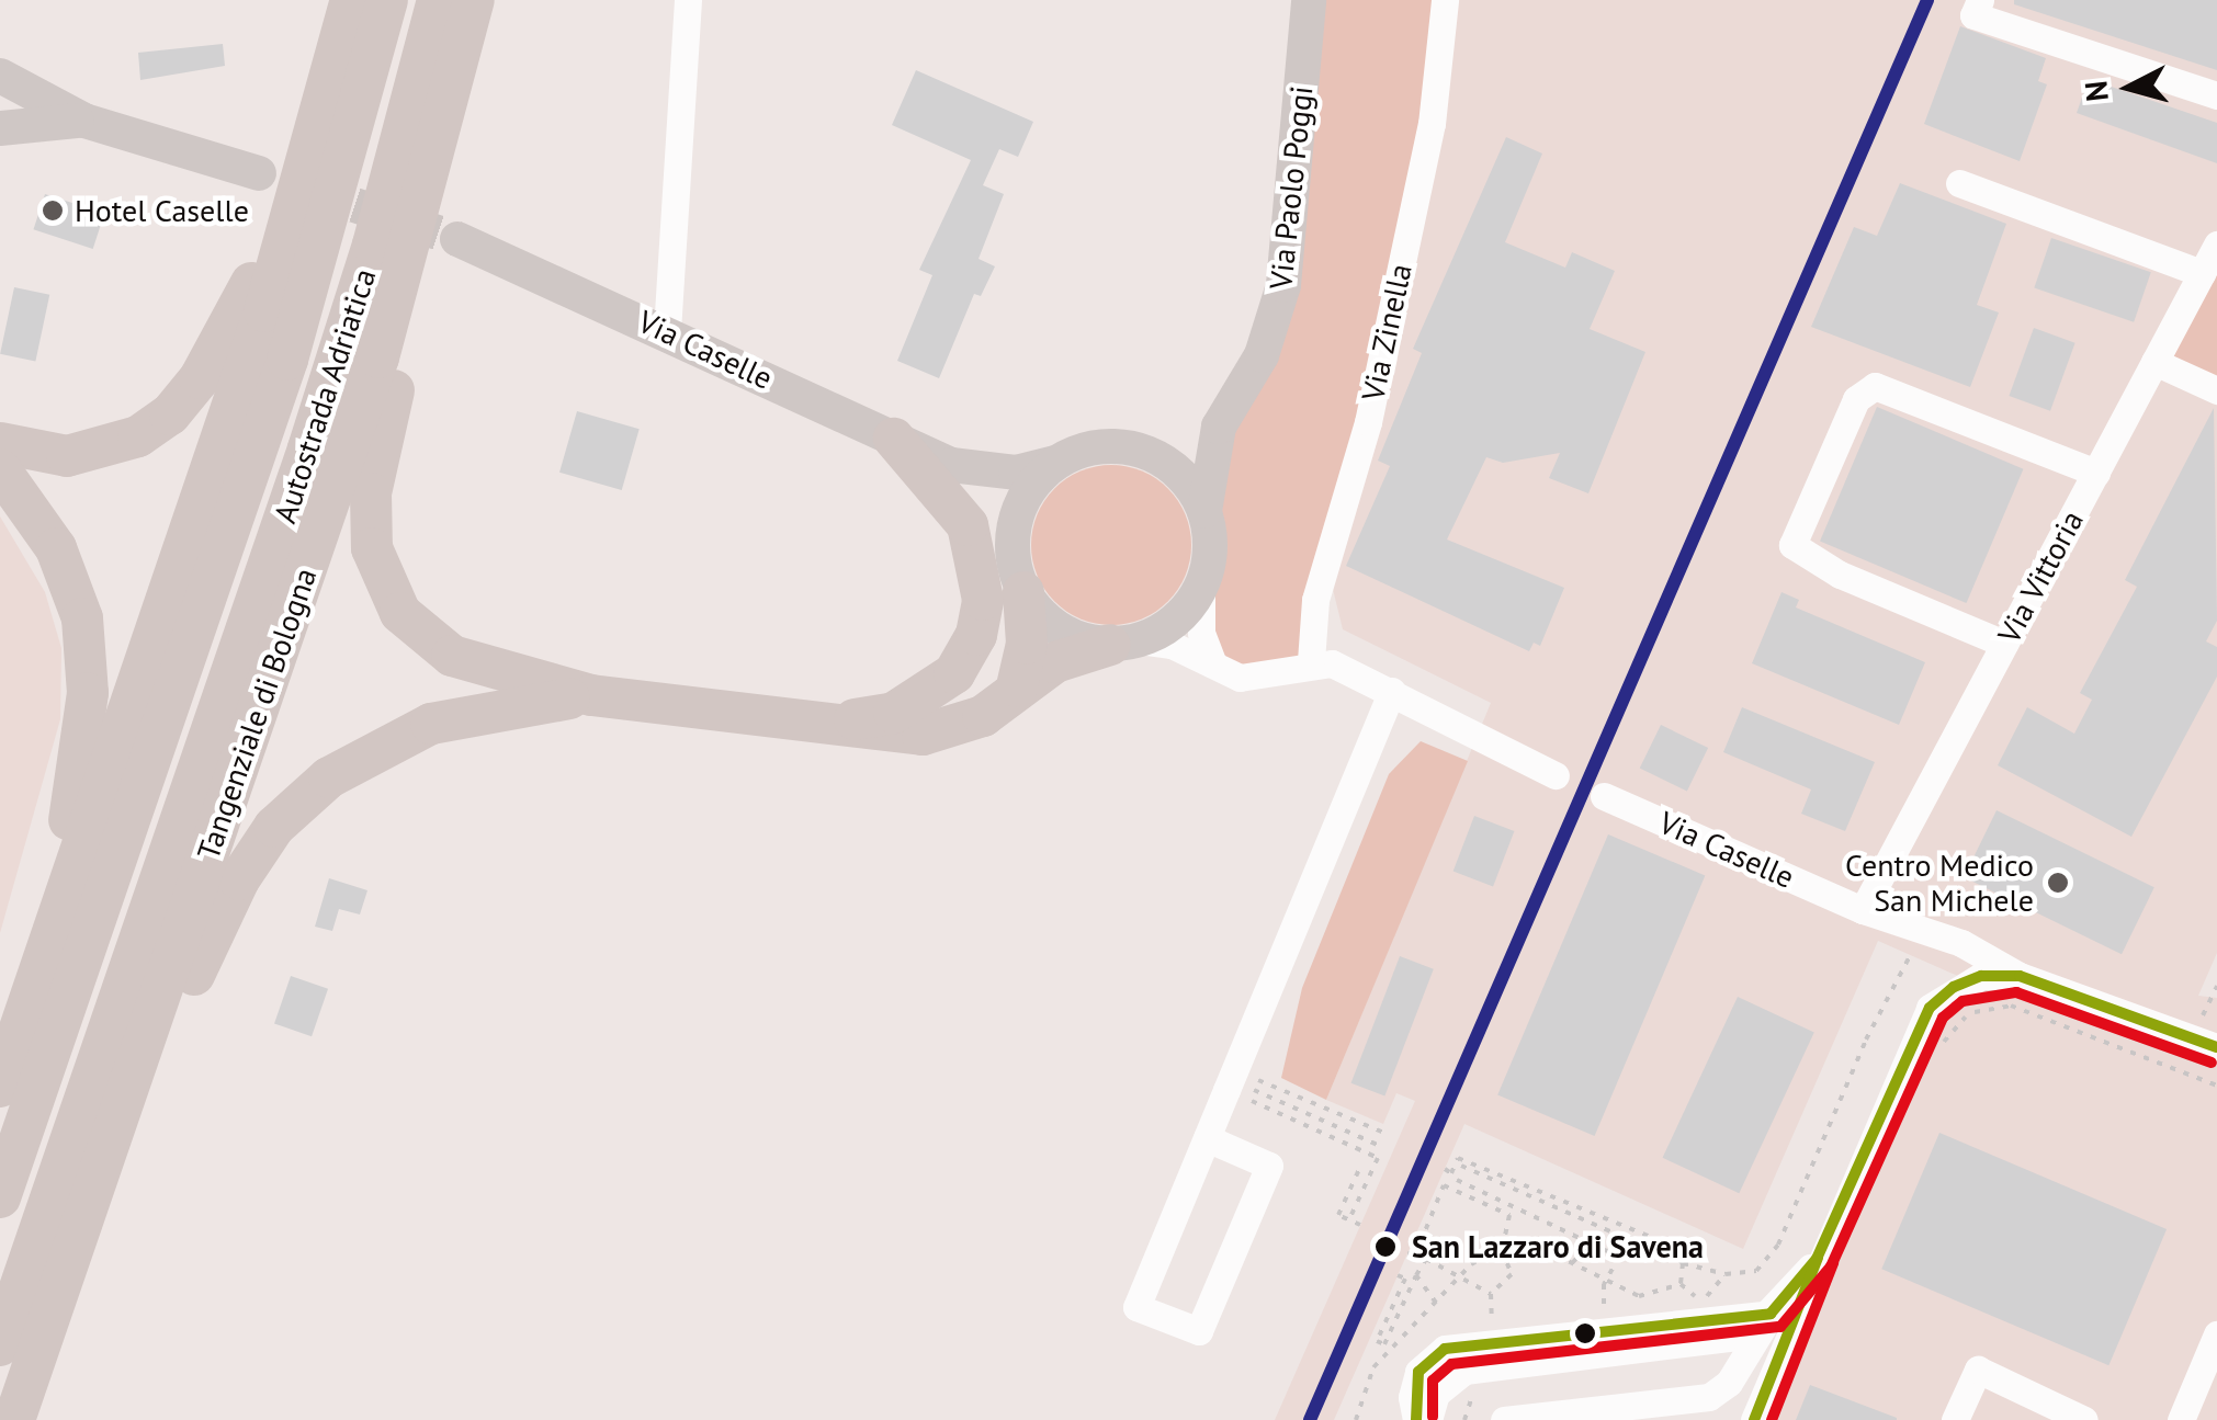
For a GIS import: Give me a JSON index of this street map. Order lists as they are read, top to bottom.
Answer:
{
  "streets": {
    "highway": ["Autostrada Adriatica", "Tangenziale di Bologna"],
    "main road": ["Via Paolo Poggi", "Via Caselle"],
    "street": ["Via Zinella", "Via Vittoria"]
  },
  "crossings": [
    ["Via Paolo Poggi", "Via Caselle"],
    ["Via Caselle", "Via Vittoria"]
  ],
  "places": ["Hotel Caselle", "Centro Medico San Michele", "San Lazzaro di Savena"],
  "north": "left"
}
